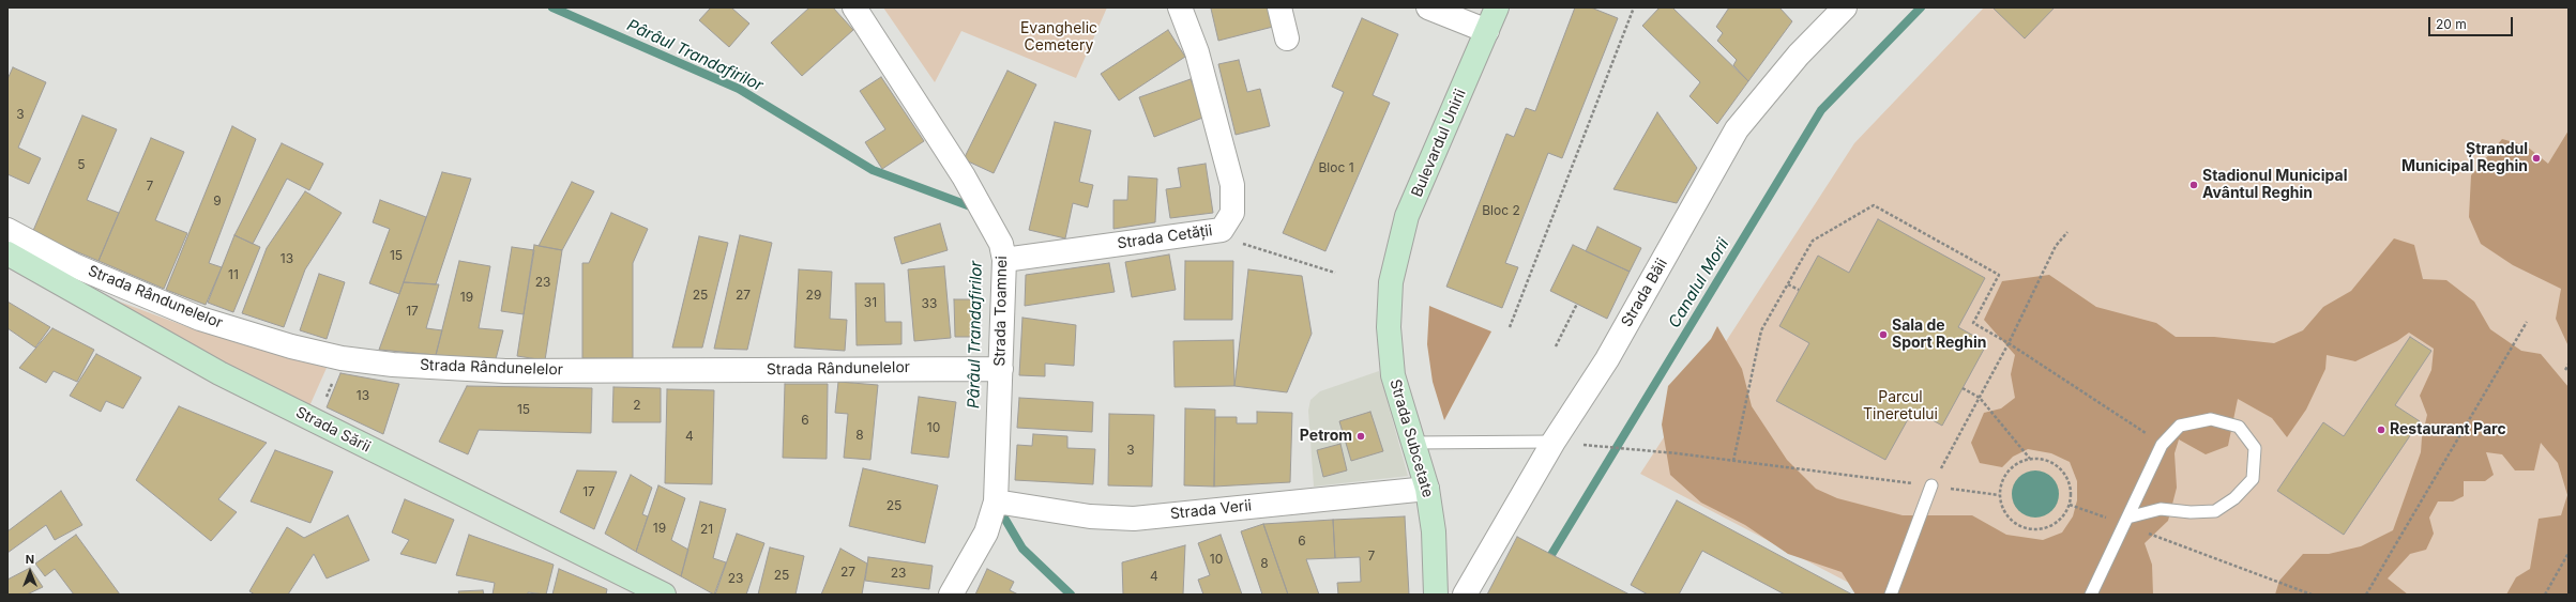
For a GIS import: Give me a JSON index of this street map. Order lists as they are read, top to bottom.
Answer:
{
  "streets": {
    "street": [
      "Bulevardul Unirii",
      "Strada Cetății",
      "Strada Băii",
      "Strada Rândunelelor",
      "Strada Toamnei",
      "Strada Sării",
      "Strada Subcetate",
      "Strada Verii"
    ]
  },
  "crossings": [
    ["Bulevardul Unirii", "Strada Subcetate"],
    ["Strada Cetății", "Strada Toamnei"],
    ["Strada Rândunelelor", "Strada Toamnei"],
    ["Strada Toamnei", "Strada Verii"],
    ["Strada Subcetate", "Strada Verii"]
  ],
  "water": ["Pârâul Trandafirilor", "Canalul Morii"],
  "parks": ["Evanghelic Cemetery", "Parcul Tineretului"],
  "places": [
    "Ștrandul Municipal Reghin",
    "Stadionul Municipal Avântul Reghin",
    "Sala de Sport Reghin",
    "Restaurant Parc",
    "Petrom"
  ],
  "house_numbers": [
    "3",
    "5",
    "Bloc 1",
    "7",
    "9",
    "Bloc 2",
    "15",
    "13",
    "11",
    "23",
    "25",
    "27",
    "29",
    "19",
    "31",
    "33",
    "17",
    "13",
    "2",
    "15",
    "6",
    "10",
    "8",
    "4",
    "3",
    "17",
    "25",
    "19",
    "21",
    "6",
    "7",
    "10",
    "8",
    "27",
    "23",
    "25",
    "4",
    "23"
  ],
  "scale_bar": "20 m",
  "north": "top"
}
